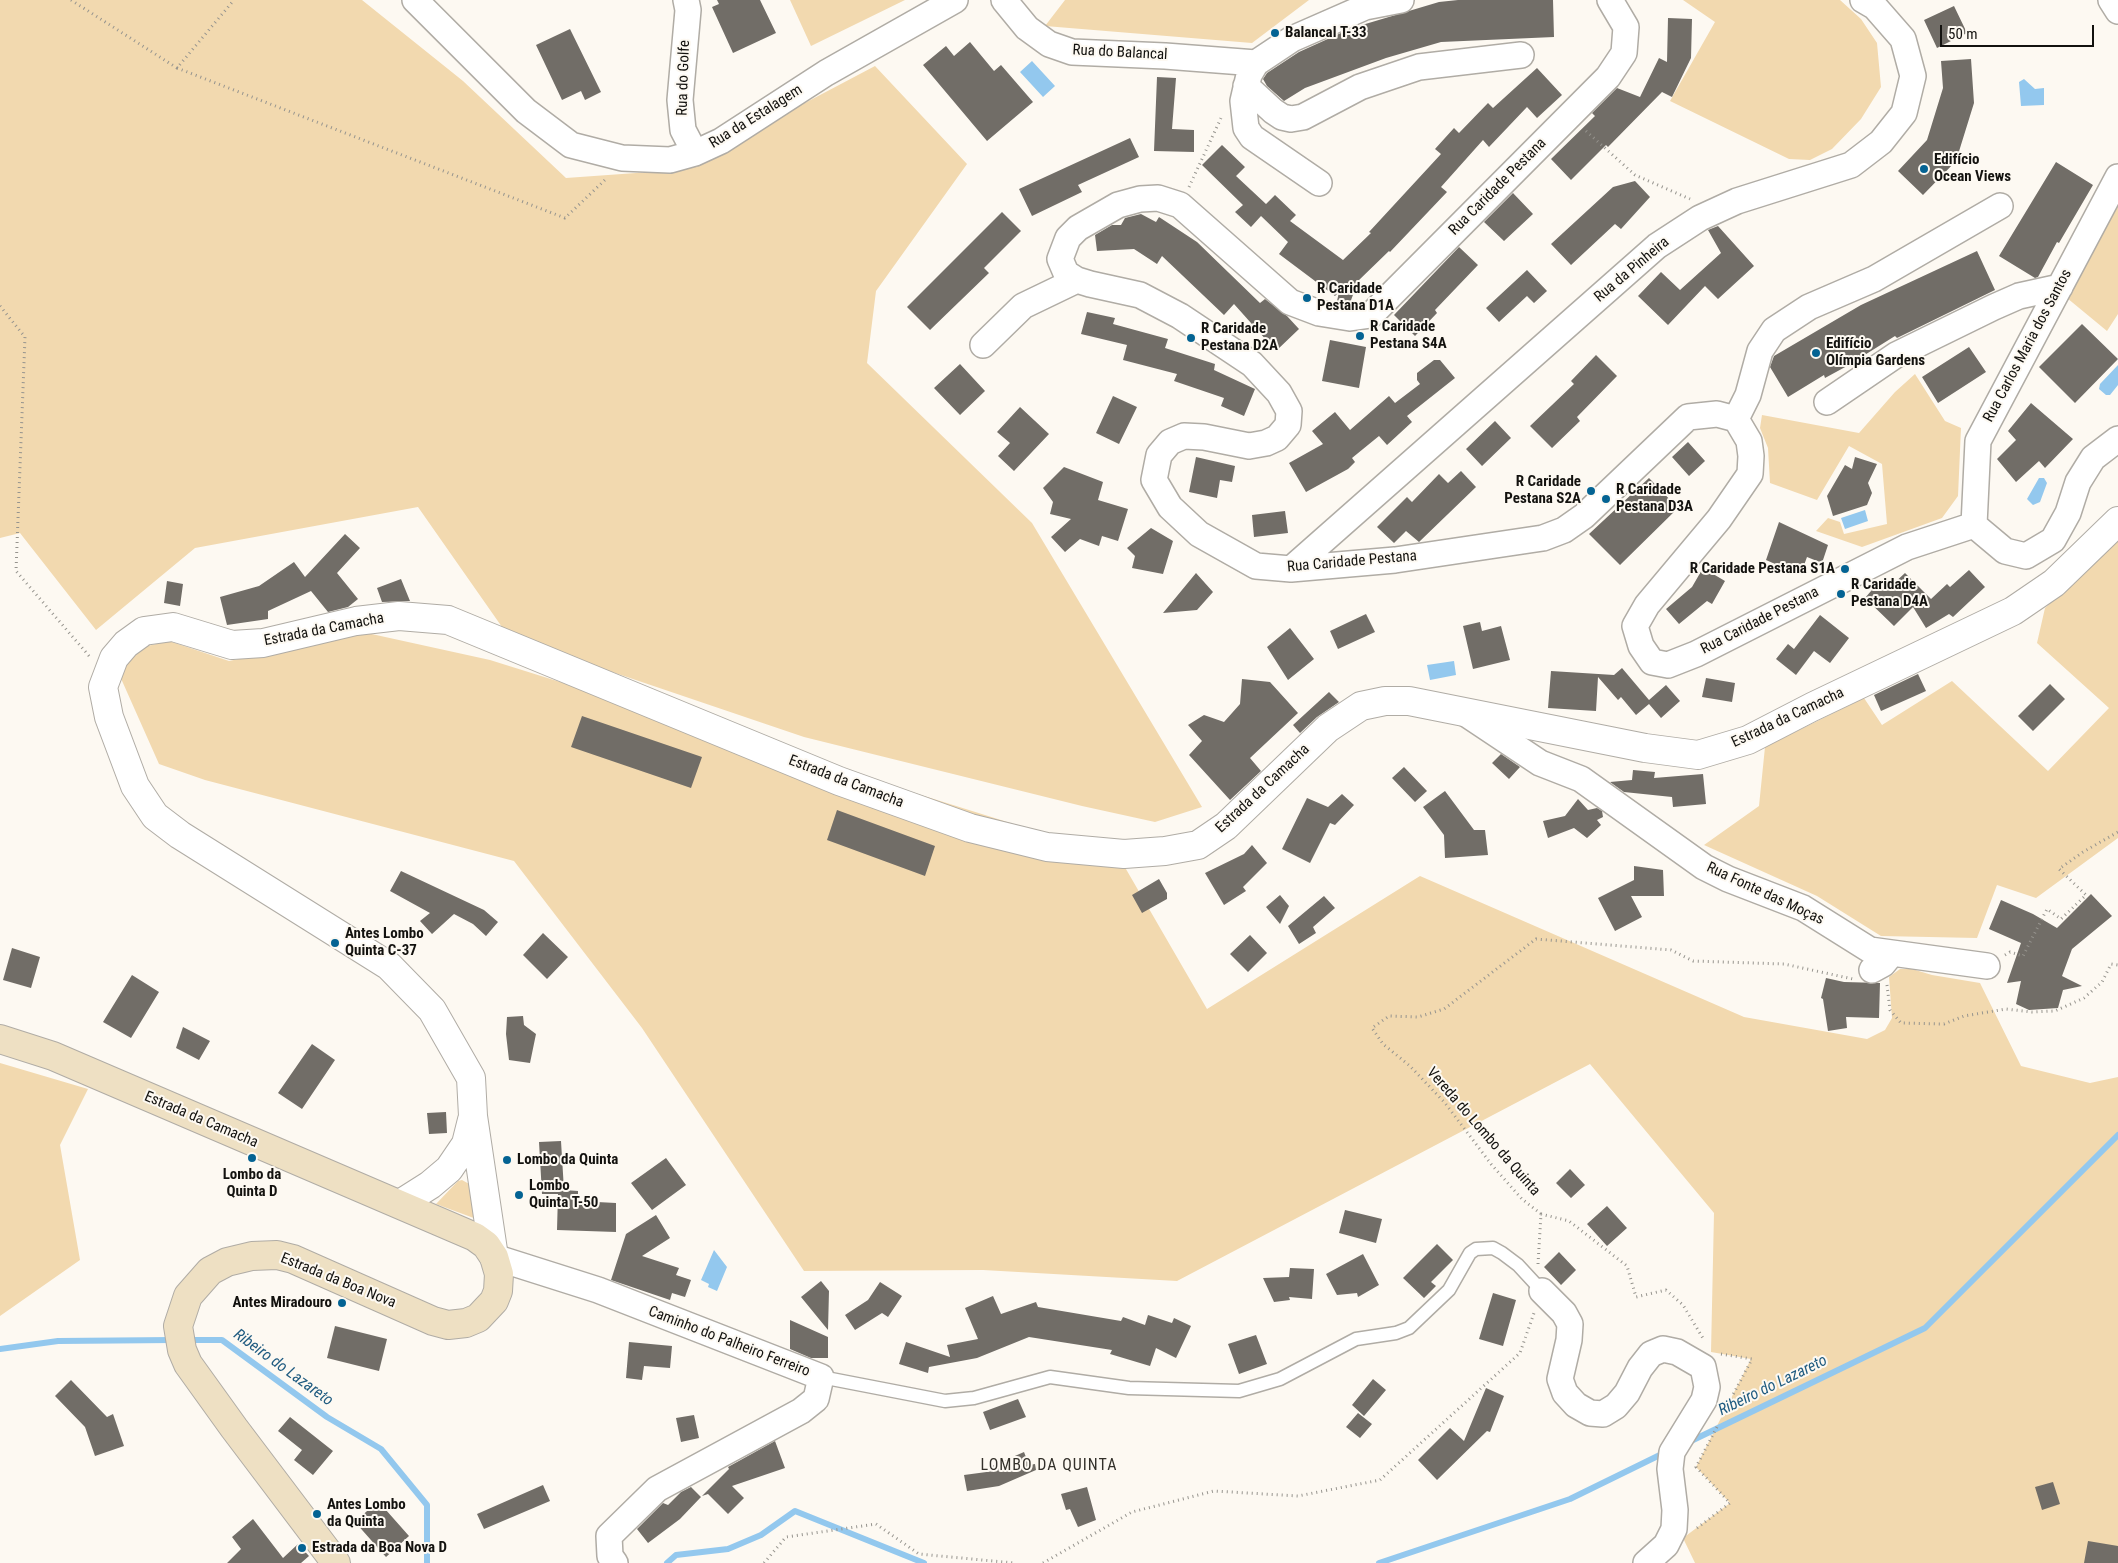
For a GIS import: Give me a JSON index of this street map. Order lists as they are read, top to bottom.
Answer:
{
  "streets": {
    "main road": ["Estrada da Camacha", "Estrada da Boa Nova"],
    "street": [
      "Rua do Balancal",
      "Rua do Golfe",
      "Rua da Estalagem",
      "Rua Caridade Pestana",
      "Rua da Pinheira",
      "Rua Carlos Maria dos Santos",
      "Rua Fonte das Moças",
      "Caminho do Palheiro Ferreiro"
    ],
    "path": ["Vereda do Lombo da Quinta"]
  },
  "crossings": [
    ["Rua do Golfe", "Rua da Estalagem"],
    ["Rua Caridade Pestana", "Rua da Pinheira"],
    ["Rua Caridade Pestana", "Rua Carlos Maria dos Santos"],
    ["Estrada da Camacha", "Rua Fonte das Moças"],
    ["Estrada da Camacha", "Estrada da Boa Nova"],
    ["Estrada da Camacha", "Caminho do Palheiro Ferreiro"],
    ["Estrada da Boa Nova", "Caminho do Palheiro Ferreiro"]
  ],
  "districts": ["LOMBO DA QUINTA"],
  "water": ["Ribeiro do Lazareto"],
  "places": [
    "Balancal T-33",
    "Edifício Ocean Views",
    "R Caridade Pestana D1A",
    "R Caridade Pestana S4A",
    "R Caridade Pestana D2A",
    "Edifício Olímpia Gardens",
    "R Caridade Pestana S2A",
    "R Caridade Pestana D3A",
    "R Caridade Pestana S1A",
    "R Caridade Pestana D4A",
    "Antes Lombo Quinta C-37",
    "Lombo da Quinta D",
    "Lombo da Quinta",
    "Lombo Quinta T-50",
    "Antes Miradouro",
    "Antes Lombo da Quinta",
    "Estrada da Boa Nova D"
  ],
  "scale_bar": "50 m"
}
